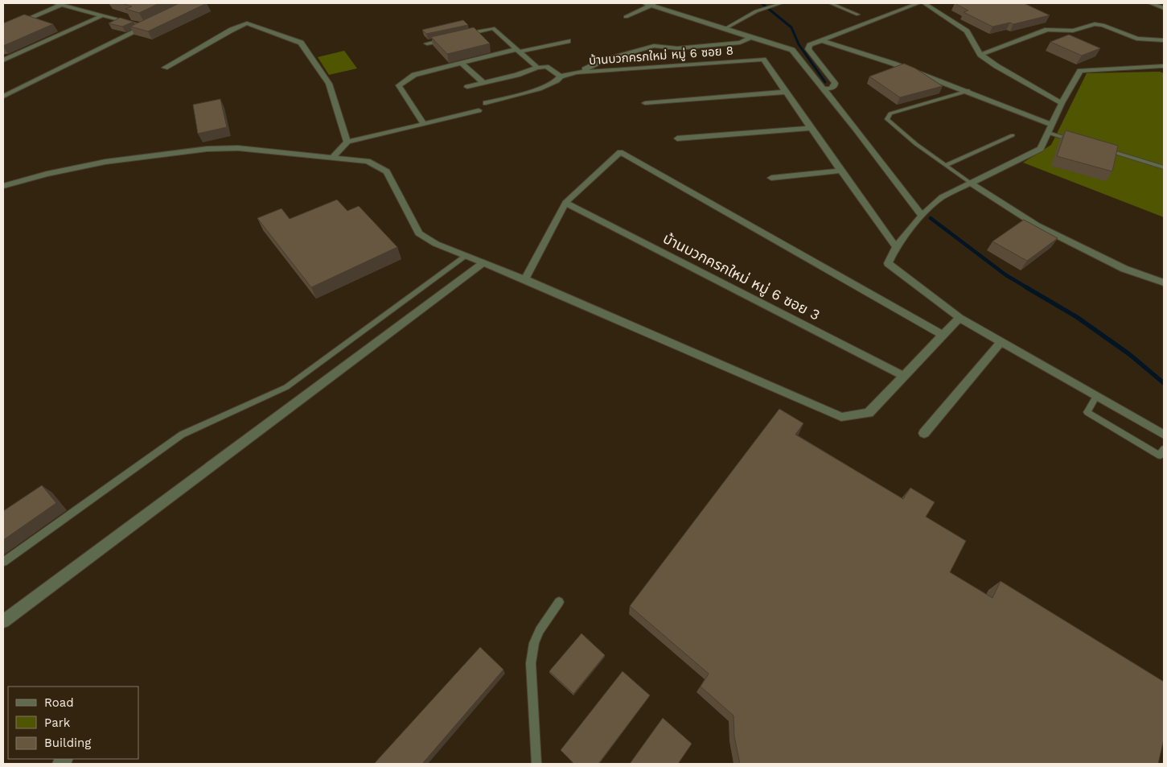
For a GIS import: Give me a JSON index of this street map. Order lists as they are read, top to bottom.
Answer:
{
  "streets": {
    "street": ["บ้านบวกครกใหม่ หมู่ 6 ซอย 8", "บ้านบวกครกใหม่ หมู่ 6 ซอย 3"]
  },
  "legend": ["Road", "Park", "Building"]
}
